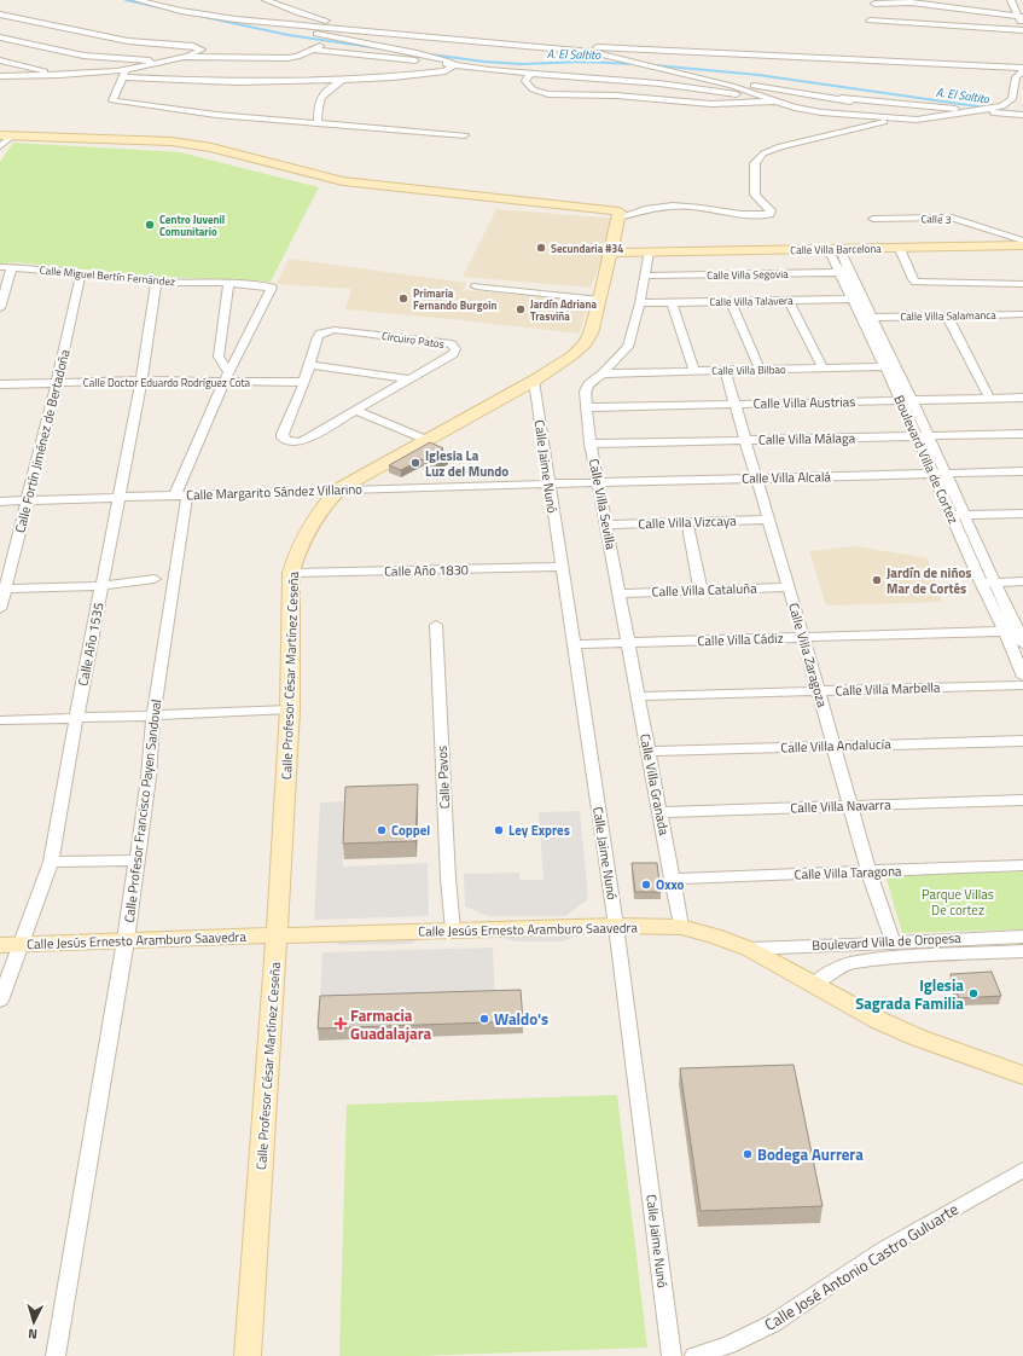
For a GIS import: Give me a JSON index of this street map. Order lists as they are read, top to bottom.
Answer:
{
  "streets": {
    "street": [
      "Calle 3",
      "Calle Villa Barcelona",
      "Calle Villa Segovia",
      "Calle Miguel Bertín Fernández",
      "Calle Villa Talavera",
      "Calle Villa Salamanca",
      "Circuiro Patos",
      "Calle Villa Bilbao",
      "Calle Doctor Eduardo Rodríguez Cota",
      "Calle Villa Austrias",
      "Calle Villa Málaga",
      "Calle Fortín Jiménez de Bertadoña",
      "Boulevard Villa de Cortez",
      "Calle Jaime Nunó",
      "Calle Villa Alcalá",
      "Calle Margarito Sández Villarino",
      "Calle Villa Sevilla",
      "Calle Villa Vizcaya",
      "Calle Año 1830",
      "Calle Villa Cataluña",
      "Calle Villa Cádiz",
      "Calle Año 1535",
      "Calle Villa Zaragoza",
      "Calle Profesor César Martínez Ceseña",
      "Calle Villa Marbella",
      "Calle Villa Andalucía",
      "Calle Pavos",
      "Calle Villa Granada",
      "Calle Villa Navarra",
      "Calle Profesor Francisco Payen Sandoval",
      "Calle Villa Taragona",
      "Calle Jesús Ernesto Aramburo Saavedra",
      "Boulevard Villa de Oropesa",
      "Calle José Antonio Castro Guluarte"
    ]
  },
  "crossings": [
    ["Calle Villa Barcelona", "Boulevard Villa de Cortez"],
    ["Calle Villa Barcelona", "Calle Profesor César Martínez Ceseña"],
    ["Calle Villa Segovia", "Boulevard Villa de Cortez"],
    ["Calle Miguel Bertín Fernández", "Calle Fortín Jiménez de Bertadoña"],
    ["Calle Miguel Bertín Fernández", "Calle Año 1535"],
    ["Calle Miguel Bertín Fernández", "Calle Profesor Francisco Payen Sandoval"],
    ["Calle Villa Talavera", "Boulevard Villa de Cortez"],
    ["Calle Villa Salamanca", "Boulevard Villa de Cortez"],
    ["Circuiro Patos", "Calle Doctor Eduardo Rodríguez Cota"],
    ["Calle Villa Bilbao", "Boulevard Villa de Cortez"],
    ["Calle Villa Bilbao", "Calle Villa Sevilla"],
    ["Calle Villa Bilbao", "Calle Villa Zaragoza"],
    ["Calle Doctor Eduardo Rodríguez Cota", "Calle Fortín Jiménez de Bertadoña"],
    ["Calle Doctor Eduardo Rodríguez Cota", "Calle Año 1535"],
    ["Calle Doctor Eduardo Rodríguez Cota", "Calle Profesor Francisco Payen Sandoval"],
    ["Calle Villa Austrias", "Boulevard Villa de Cortez"],
    ["Calle Villa Austrias", "Calle Villa Sevilla"],
    ["Calle Villa Austrias", "Calle Villa Zaragoza"],
    ["Calle Villa Málaga", "Boulevard Villa de Cortez"],
    ["Calle Villa Málaga", "Calle Villa Sevilla"],
    ["Calle Villa Málaga", "Calle Villa Zaragoza"],
    ["Calle Fortín Jiménez de Bertadoña", "Calle Margarito Sández Villarino"],
    ["Boulevard Villa de Cortez", "Calle Villa Alcalá"],
    ["Boulevard Villa de Cortez", "Calle Villa Cádiz"],
    ["Calle Jaime Nunó", "Calle Villa Alcalá"],
    ["Calle Jaime Nunó", "Calle Margarito Sández Villarino"],
    ["Calle Jaime Nunó", "Calle Año 1830"],
    ["Calle Jaime Nunó", "Calle Villa Cádiz"],
    ["Calle Jaime Nunó", "Calle Profesor César Martínez Ceseña"],
    ["Calle Jaime Nunó", "Calle Jesús Ernesto Aramburo Saavedra"],
    ["Calle Villa Alcalá", "Calle Margarito Sández Villarino"],
    ["Calle Villa Alcalá", "Calle Villa Sevilla"],
    ["Calle Villa Alcalá", "Calle Villa Zaragoza"],
    ["Calle Margarito Sández Villarino", "Calle Año 1535"],
    ["Calle Margarito Sández Villarino", "Calle Profesor César Martínez Ceseña"],
    ["Calle Margarito Sández Villarino", "Calle Profesor Francisco Payen Sandoval"],
    ["Calle Villa Sevilla", "Calle Villa Vizcaya"],
    ["Calle Villa Sevilla", "Calle Villa Cataluña"],
    ["Calle Villa Sevilla", "Calle Villa Cádiz"],
    ["Calle Villa Sevilla", "Calle Villa Granada"],
    ["Calle Villa Vizcaya", "Calle Villa Zaragoza"],
    ["Calle Año 1830", "Calle Profesor César Martínez Ceseña"],
    ["Calle Villa Cataluña", "Calle Villa Zaragoza"],
    ["Calle Villa Cádiz", "Calle Villa Zaragoza"],
    ["Calle Villa Cádiz", "Calle Villa Granada"],
    ["Calle Año 1535", "Calle Jesús Ernesto Aramburo Saavedra"],
    ["Calle Villa Zaragoza", "Calle Villa Marbella"],
    ["Calle Villa Zaragoza", "Calle Villa Andalucía"],
    ["Calle Villa Zaragoza", "Calle Villa Navarra"],
    ["Calle Villa Zaragoza", "Calle Villa Taragona"],
    ["Calle Villa Zaragoza", "Boulevard Villa de Oropesa"],
    ["Calle Profesor César Martínez Ceseña", "Calle Jesús Ernesto Aramburo Saavedra"],
    ["Calle Villa Marbella", "Calle Villa Granada"],
    ["Calle Villa Andalucía", "Calle Villa Granada"],
    ["Calle Pavos", "Calle Jesús Ernesto Aramburo Saavedra"],
    ["Calle Villa Granada", "Calle Villa Navarra"],
    ["Calle Villa Granada", "Calle Villa Taragona"],
    ["Calle Villa Granada", "Calle Jesús Ernesto Aramburo Saavedra"],
    ["Calle Profesor Francisco Payen Sandoval", "Calle Jesús Ernesto Aramburo Saavedra"],
    ["Calle Jesús Ernesto Aramburo Saavedra", "Boulevard Villa de Oropesa"]
  ],
  "water": ["A. El Saltito"],
  "parks": ["Parque Villas De cortez"],
  "places": {
    "other": [
      "Centro Juvenil Comunitario",
      "Secundaria #34",
      "Primaria Fernando Burgoin",
      "Jardín Adriana Trasviña",
      "Iglesia La Luz del Mundo",
      "Jardín de niños Mar de Cortés",
      "Coppel",
      "Ley Expres",
      "Oxxo",
      "Iglesia Sagrada Familia",
      "Waldo's",
      "Bodega Aurrera"
    ],
    "health": ["Farmacia Guadalajara"]
  },
  "north": "bottom"
}
